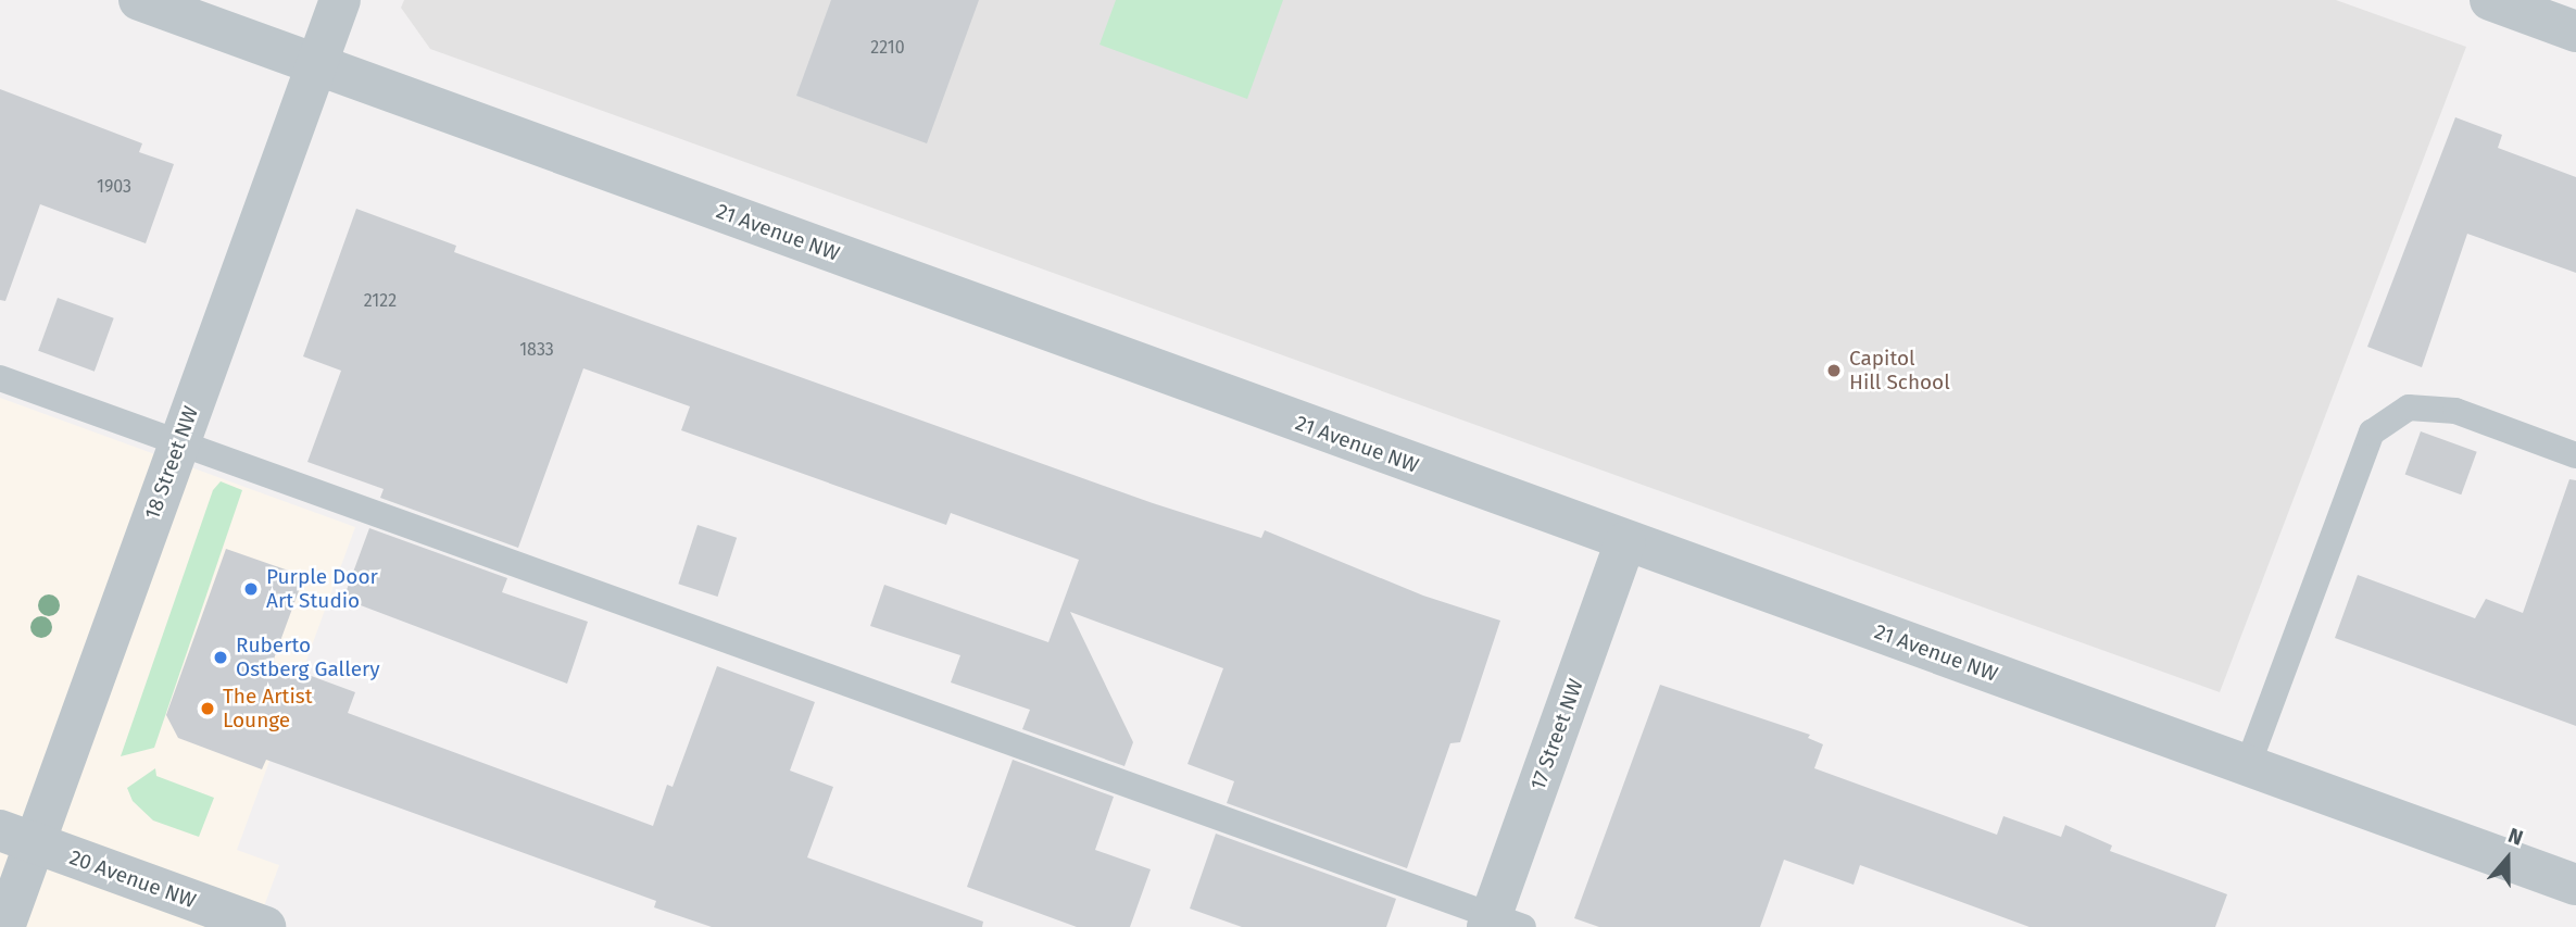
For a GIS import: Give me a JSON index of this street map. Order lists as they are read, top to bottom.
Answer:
{
  "streets": {
    "street": [
      "21 Avenue NW",
      "18 Street NW",
      "17 Street NW",
      "20 Avenue NW"
    ]
  },
  "crossings": [
    ["21 Avenue NW", "18 Street NW"],
    ["21 Avenue NW", "17 Street NW"],
    ["18 Street NW", "20 Avenue NW"]
  ],
  "places": [
    "Capitol Hill School",
    "Purple Door Art Studio",
    "Ruberto Ostberg Gallery",
    "The Artist Lounge"
  ],
  "house_numbers": [
    "2210",
    "1903",
    "2122",
    "1833"
  ],
  "north": "top"
}
